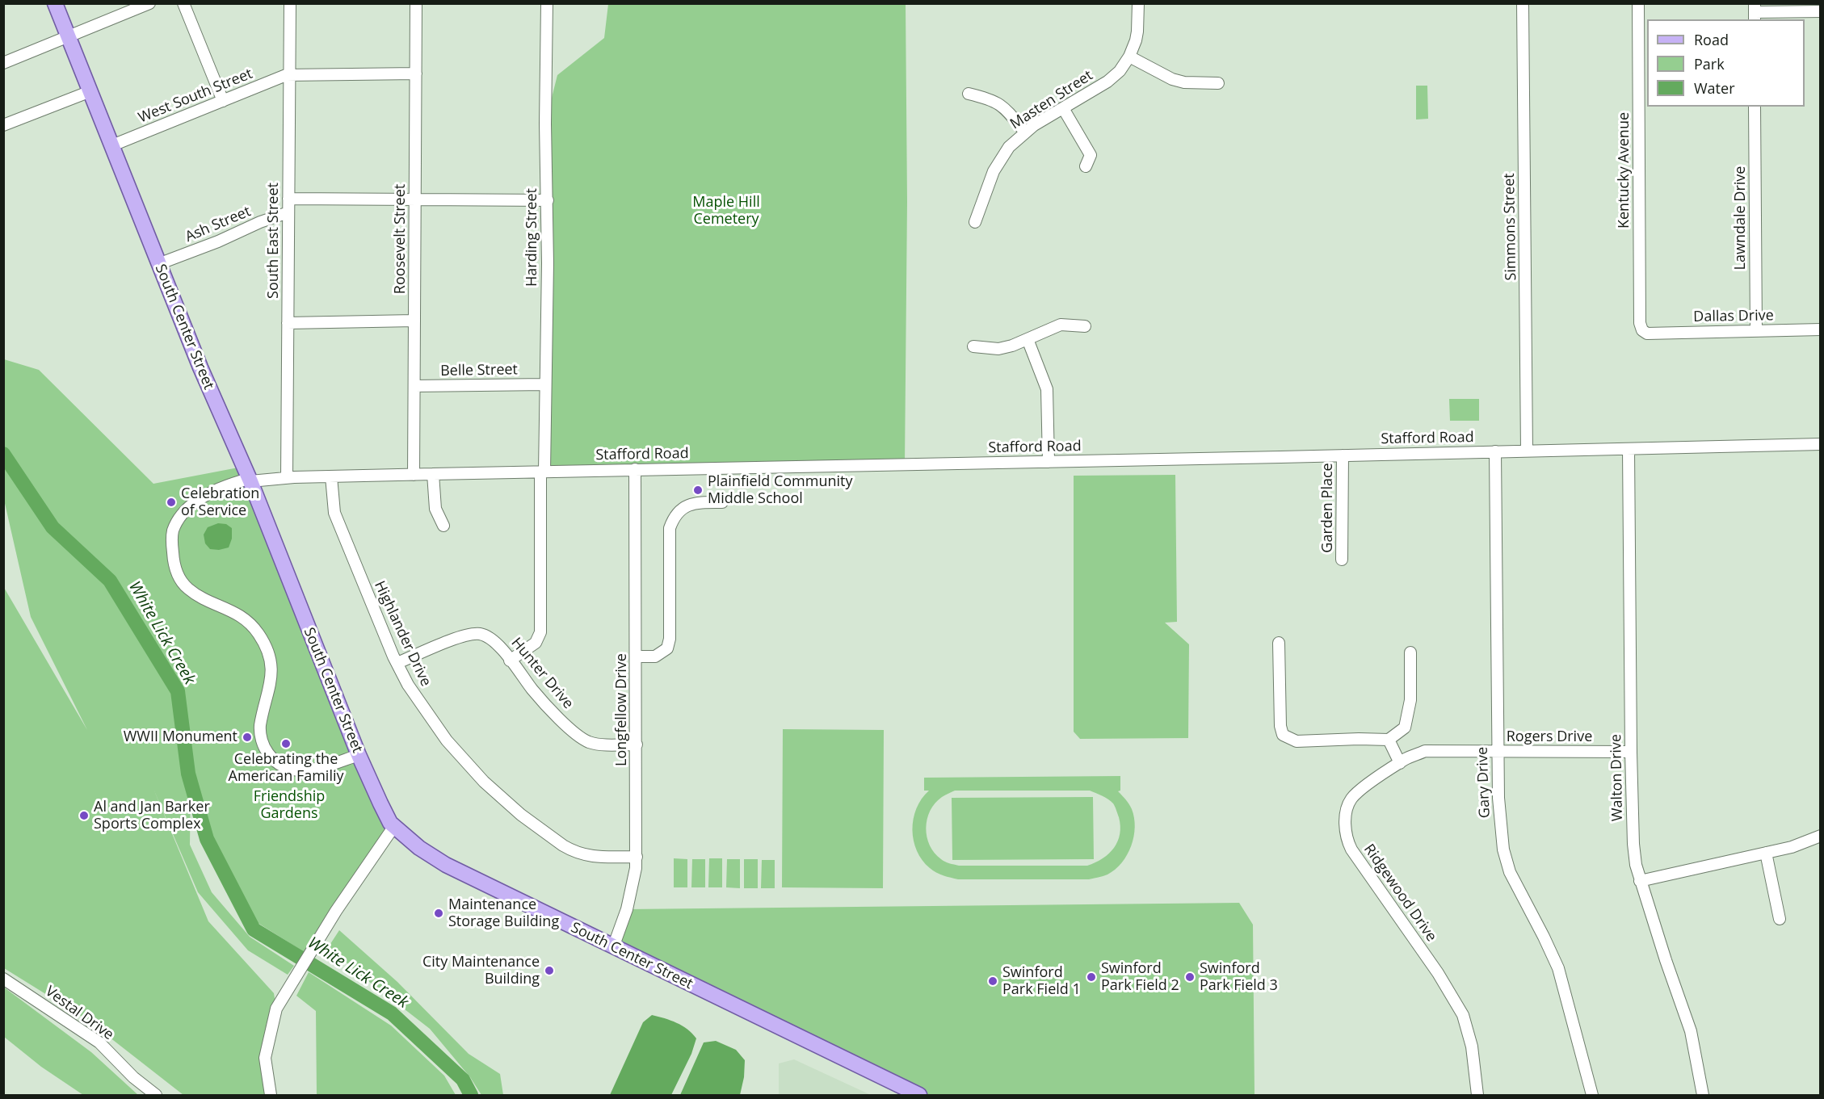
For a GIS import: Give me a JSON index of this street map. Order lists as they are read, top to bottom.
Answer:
{
  "streets": {
    "main road": ["South Center Street"],
    "street": [
      "West South Street",
      "Masten Street",
      "Kentucky Avenue",
      "Lawndale Drive",
      "Ash Street",
      "Simmons Street",
      "Harding Street",
      "Roosevelt Street",
      "South East Street",
      "Dallas Drive",
      "Belle Street",
      "Stafford Road",
      "Garden Place",
      "Highlander Drive",
      "Hunter Drive",
      "Longfellow Drive",
      "Rogers Drive",
      "Walton Drive",
      "Gary Drive",
      "Ridgewood Drive",
      "Vestal Drive"
    ]
  },
  "crossings": [
    ["West South Street", "South East Street"],
    ["West South Street", "South Center Street"],
    ["Kentucky Avenue", "Dallas Drive"],
    ["Lawndale Drive", "Dallas Drive"],
    ["Ash Street", "South East Street"],
    ["Ash Street", "South Center Street"],
    ["Simmons Street", "Stafford Road"],
    ["Harding Street", "Belle Street"],
    ["Harding Street", "Stafford Road"],
    ["Harding Street", "Hunter Drive"],
    ["Roosevelt Street", "Belle Street"],
    ["Roosevelt Street", "Stafford Road"],
    ["South East Street", "Stafford Road"],
    ["South Center Street", "Stafford Road"],
    ["South Center Street", "Longfellow Drive"],
    ["Stafford Road", "Garden Place"],
    ["Stafford Road", "Highlander Drive"],
    ["Stafford Road", "Longfellow Drive"],
    ["Stafford Road", "Walton Drive"],
    ["Stafford Road", "Gary Drive"],
    ["Highlander Drive", "Hunter Drive"],
    ["Highlander Drive", "Longfellow Drive"],
    ["Hunter Drive", "Longfellow Drive"],
    ["Rogers Drive", "Walton Drive"],
    ["Rogers Drive", "Gary Drive"],
    ["Rogers Drive", "Ridgewood Drive"],
    ["Gary Drive", "Ridgewood Drive"]
  ],
  "water": ["White Lick Creek"],
  "parks": ["Maple Hill Cemetery", "Friendship Gardens"],
  "places": [
    "Plainfield Community Middle School",
    "Celebration of Service",
    "WWII Monument",
    "Celebrating the American Familiy",
    "Al and Jan Barker Sports Complex",
    "Maintenance Storage Building",
    "City Maintenance Building",
    "Swinford Park Field 2",
    "Swinford Park Field 3",
    "Swinford Park Field 1"
  ],
  "legend": ["Road", "Park", "Water"]
}
